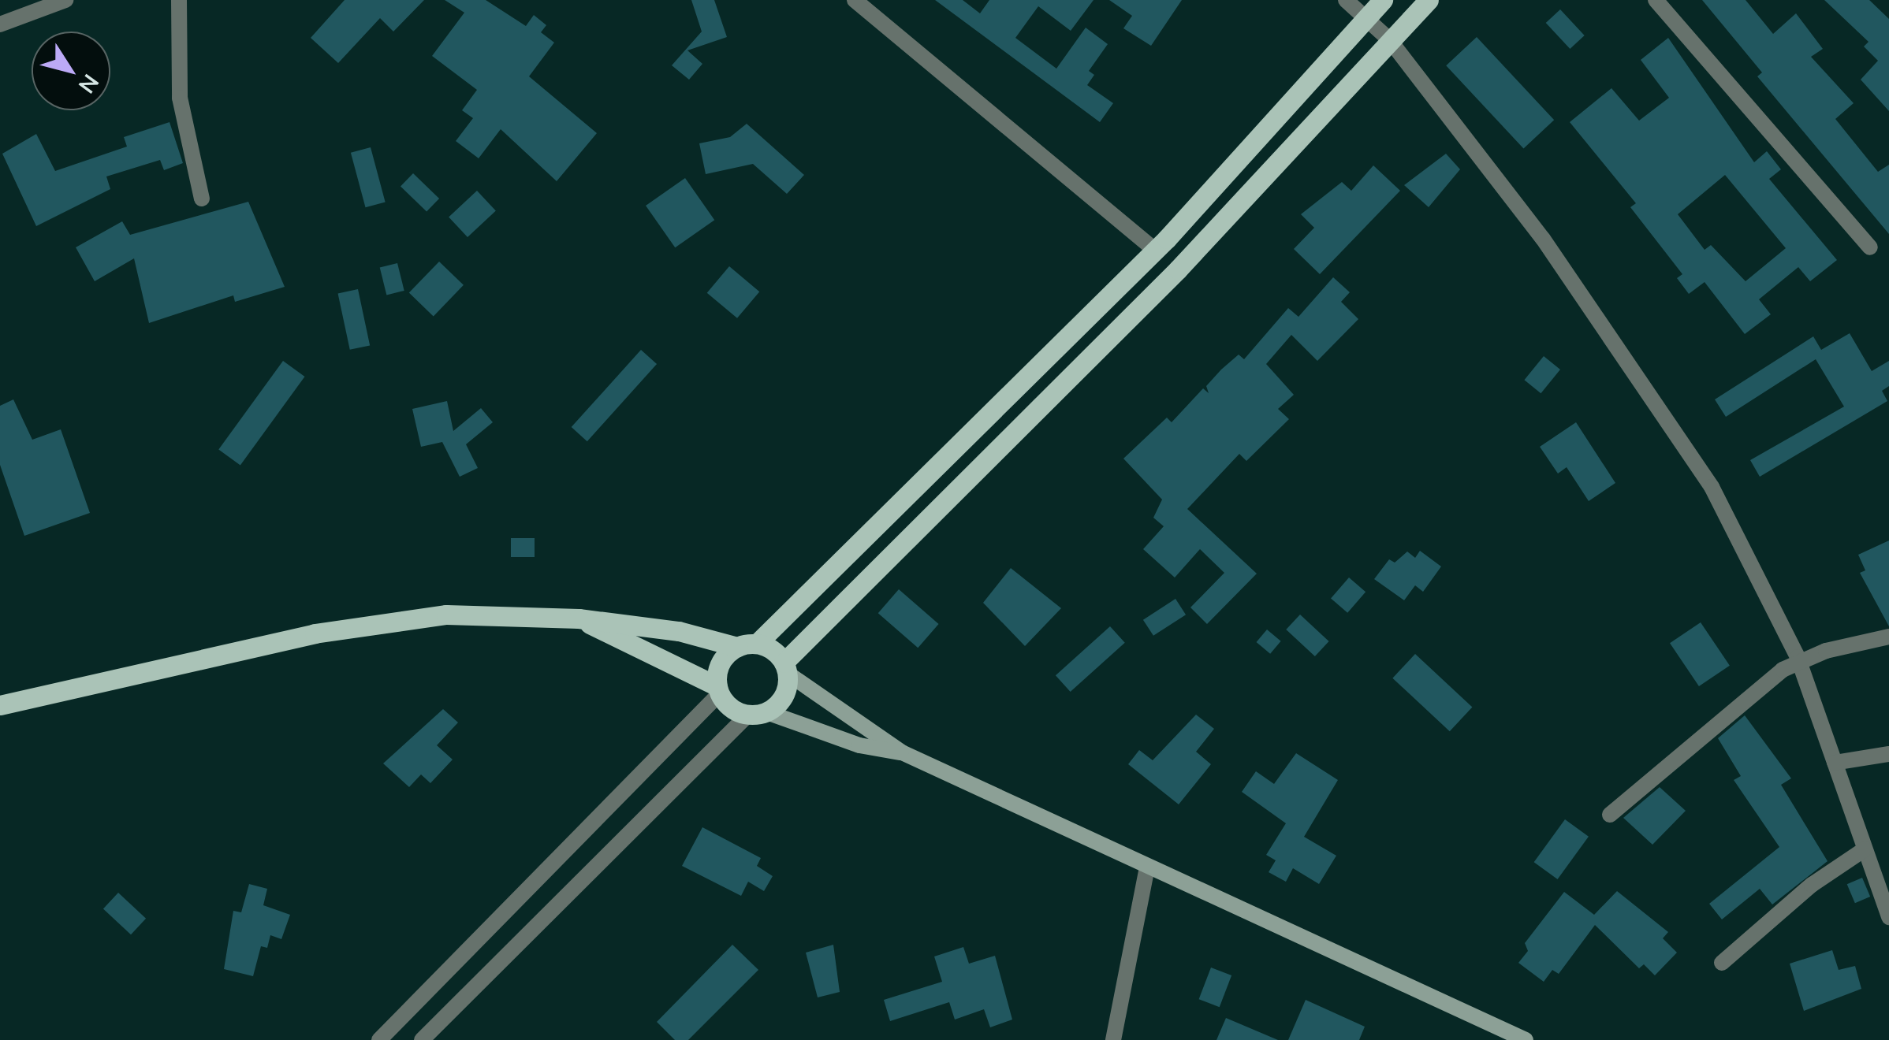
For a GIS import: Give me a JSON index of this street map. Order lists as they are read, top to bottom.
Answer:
{
  "north": "bottom right"
}
